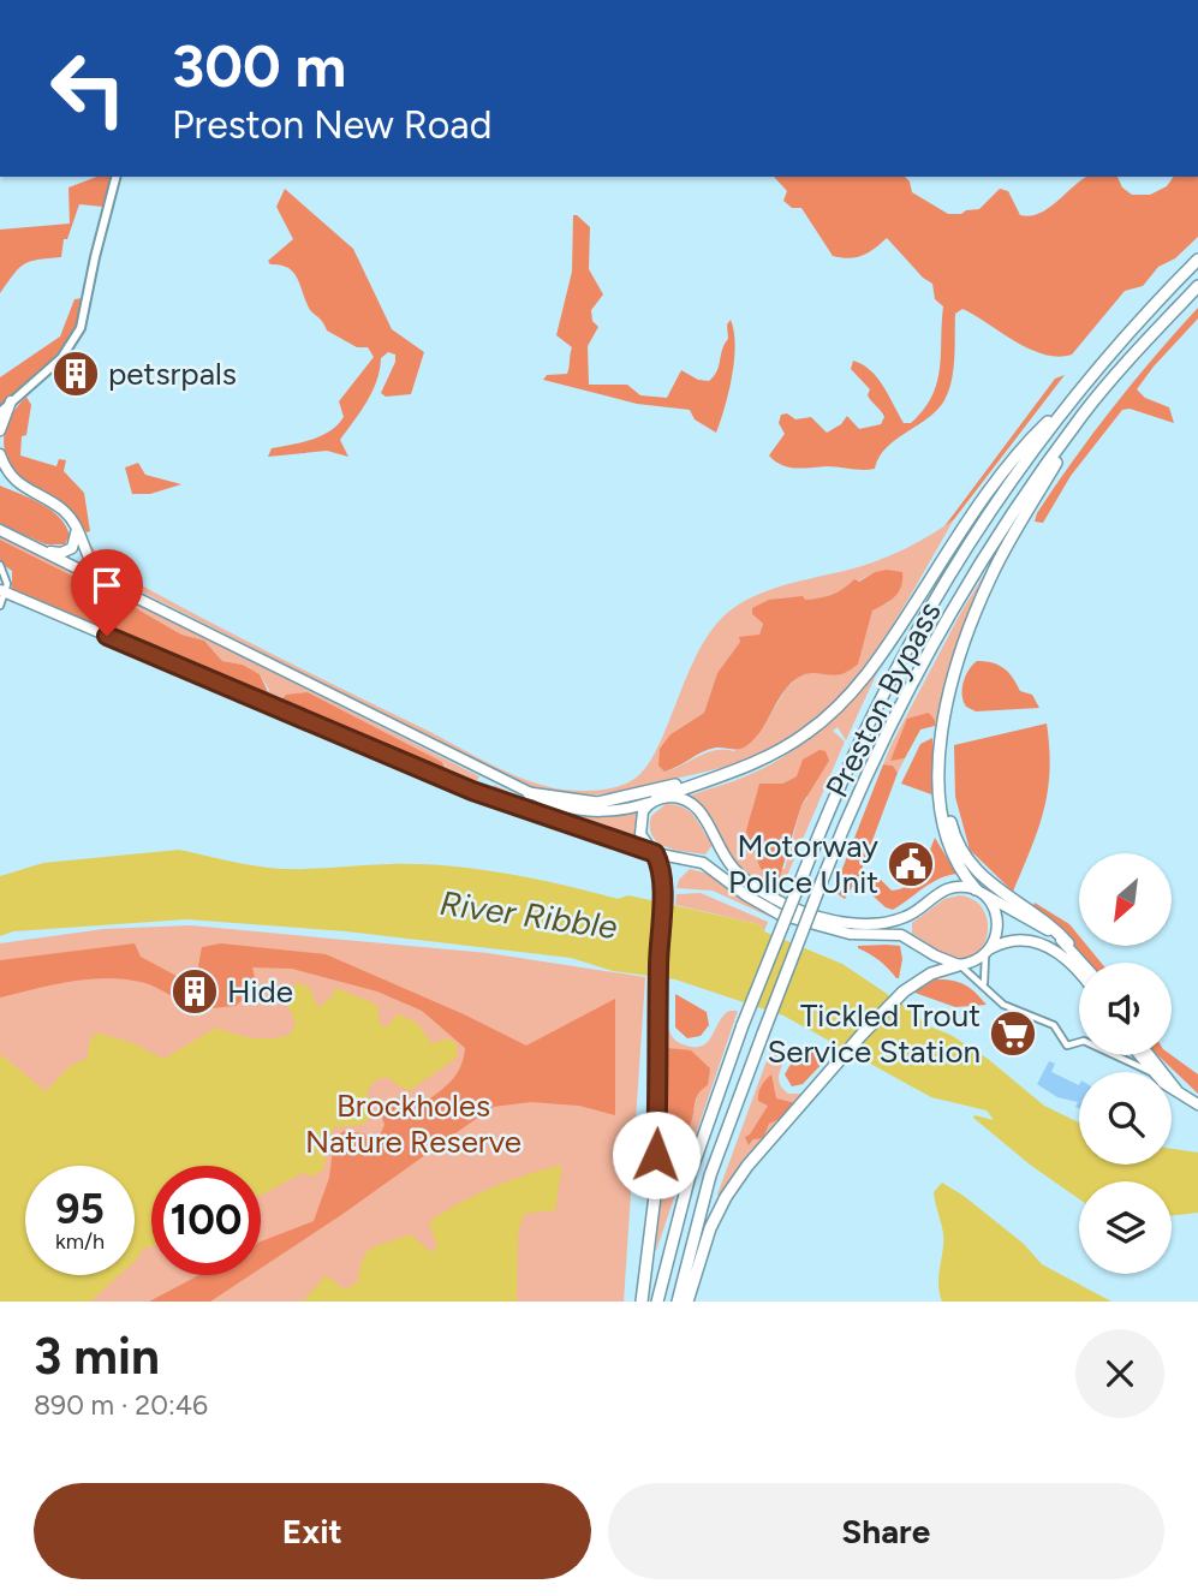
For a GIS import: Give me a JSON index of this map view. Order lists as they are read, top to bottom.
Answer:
{
  "streets": {
    "highway": ["Preston Bypass"]
  },
  "water": ["River Ribble"],
  "parks": ["Brockholes Nature Reserve"],
  "places": {
    "building": ["petsrpals", "Hide"],
    "public building": ["Motorway Police Unit"],
    "supermarket": ["Tickled Trout Service Station"]
  },
  "north": "bottom left",
  "page": {
    "turn": ["300 m", "Preston New Road"],
    "speed": "95 km/h",
    "limit": "100",
    "heading": ["3 min", "890 m · 20:46"],
    "buttons": ["Exit", "Share"]
  }
}
